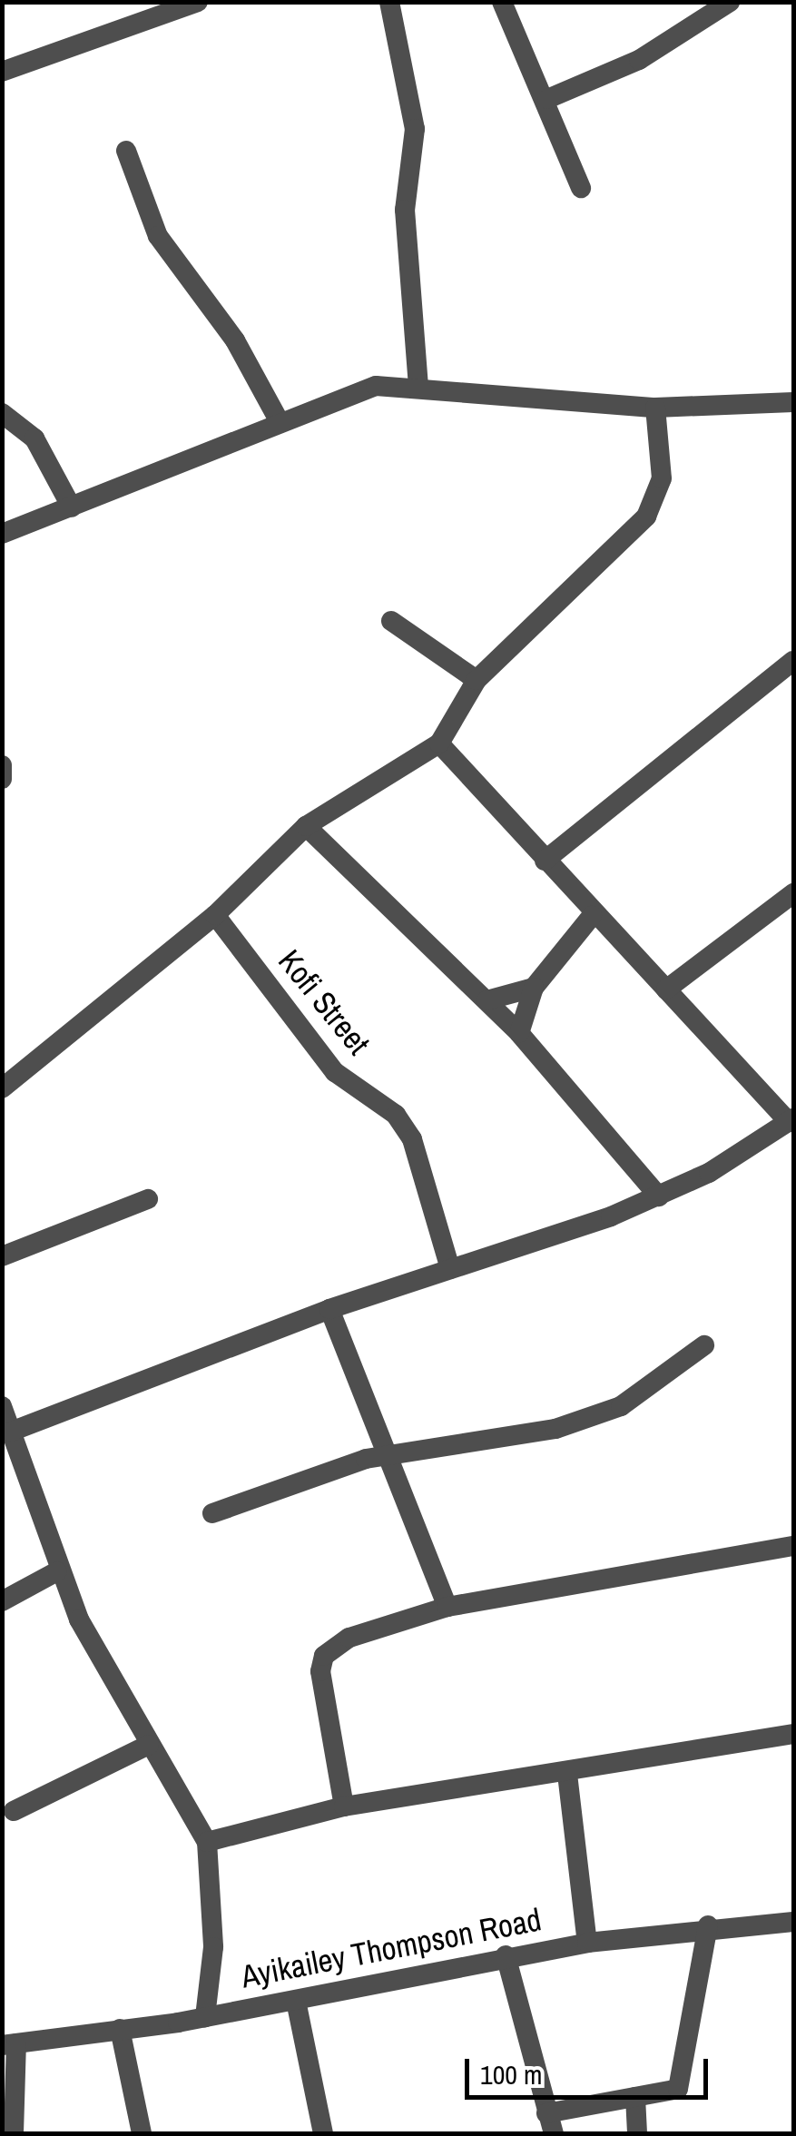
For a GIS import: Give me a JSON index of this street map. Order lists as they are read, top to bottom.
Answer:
{
  "streets": {
    "street": ["Kofi Street", "Ayikailey Thompson Road"]
  },
  "scale_bar": "100 m"
}
